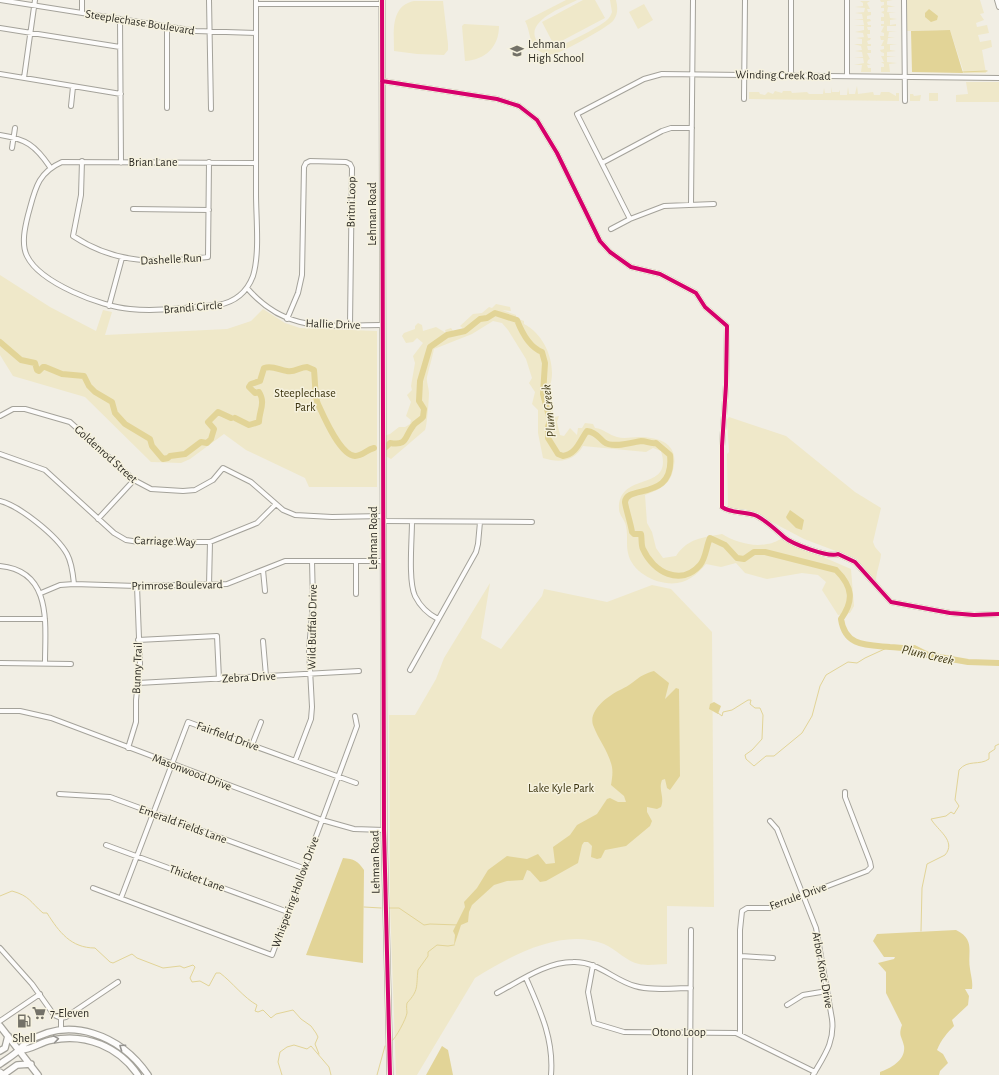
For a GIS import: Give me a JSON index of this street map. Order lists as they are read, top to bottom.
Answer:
{
  "streets": {
    "street": [
      "Steeplechase Boulevard",
      "Winding Creek Road",
      "Brian Lane",
      "Britni Loop",
      "Lehman Road",
      "Dashelle Run",
      "Brandi Circle",
      "Hallie Drive",
      "Goldenrod Street",
      "Carriage Way",
      "Primrose Boulevard",
      "Wild Buffalo Drive",
      "Bunny Trail",
      "Zebra Drive",
      "Fairfield Drive",
      "Masonwood Drive",
      "Emerald Fields Lane",
      "Thicket Lane",
      "Whispering Hollow Drive",
      "Ferrule Drive",
      "Arbor Knot Drive",
      "Otono Loop"
    ]
  },
  "crossings": [
    ["Steeplechase Boulevard", "Brandi Circle"],
    ["Brian Lane", "Dashelle Run"],
    ["Brian Lane", "Brandi Circle"],
    ["Britni Loop", "Hallie Drive"],
    ["Lehman Road", "Hallie Drive"],
    ["Lehman Road", "Goldenrod Street"],
    ["Lehman Road", "Primrose Boulevard"],
    ["Lehman Road", "Masonwood Drive"],
    ["Brandi Circle", "Hallie Drive"],
    ["Goldenrod Street", "Carriage Way"],
    ["Primrose Boulevard", "Wild Buffalo Drive"],
    ["Primrose Boulevard", "Bunny Trail"],
    ["Wild Buffalo Drive", "Zebra Drive"],
    ["Wild Buffalo Drive", "Fairfield Drive"],
    ["Bunny Trail", "Zebra Drive"],
    ["Bunny Trail", "Masonwood Drive"],
    ["Fairfield Drive", "Masonwood Drive"],
    ["Fairfield Drive", "Emerald Fields Lane"],
    ["Fairfield Drive", "Thicket Lane"],
    ["Fairfield Drive", "Whispering Hollow Drive"],
    ["Masonwood Drive", "Whispering Hollow Drive"],
    ["Emerald Fields Lane", "Whispering Hollow Drive"],
    ["Thicket Lane", "Whispering Hollow Drive"],
    ["Ferrule Drive", "Arbor Knot Drive"],
    ["Ferrule Drive", "Otono Loop"],
    ["Arbor Knot Drive", "Otono Loop"]
  ],
  "water": ["Plum Creek"],
  "parks": ["Steeplechase Park", "Lake Kyle Park"],
  "places": {
    "school or university": ["Lehman High School"],
    "supermarket": ["7-Eleven"],
    "fuel station": ["Shell"]
  }
}
